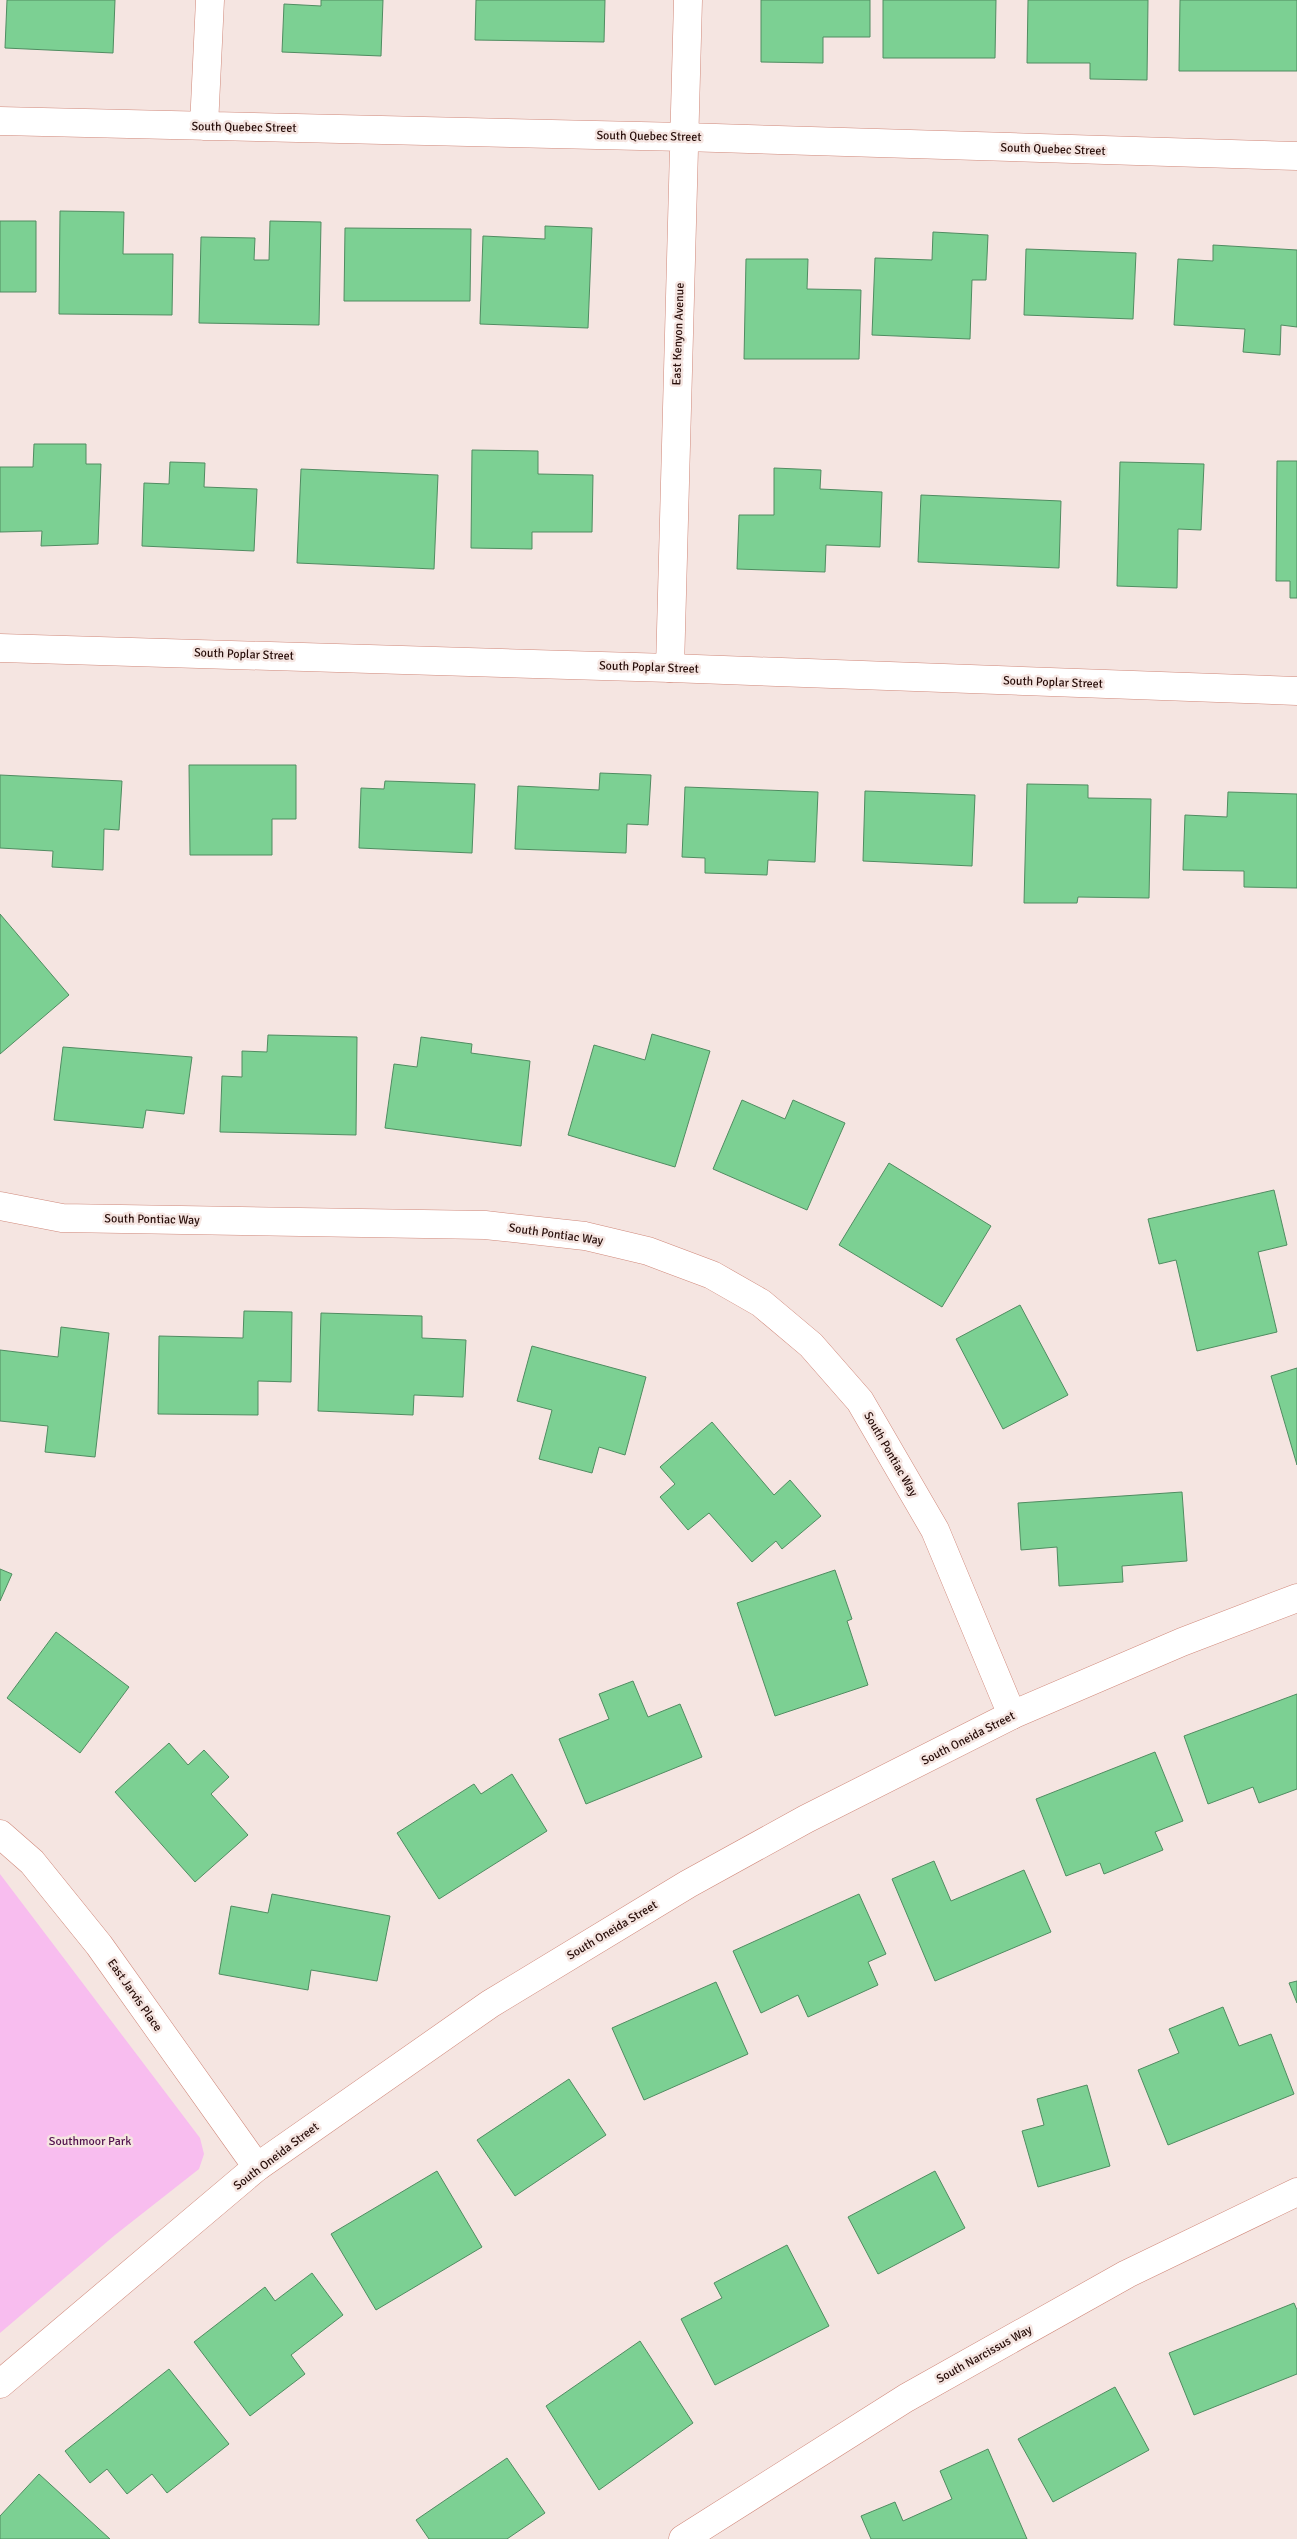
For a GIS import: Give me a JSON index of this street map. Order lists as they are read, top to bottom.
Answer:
{
  "streets": {
    "street": [
      "South Quebec Street",
      "East Kenyon Avenue",
      "South Poplar Street",
      "South Pontiac Way",
      "South Oneida Street",
      "East Jarvis Place",
      "South Narcissus Way"
    ]
  },
  "crossings": [
    ["South Quebec Street", "East Kenyon Avenue"],
    ["East Kenyon Avenue", "South Poplar Street"],
    ["South Pontiac Way", "South Oneida Street"],
    ["South Oneida Street", "East Jarvis Place"]
  ],
  "parks": ["Southmoor Park"]
}
